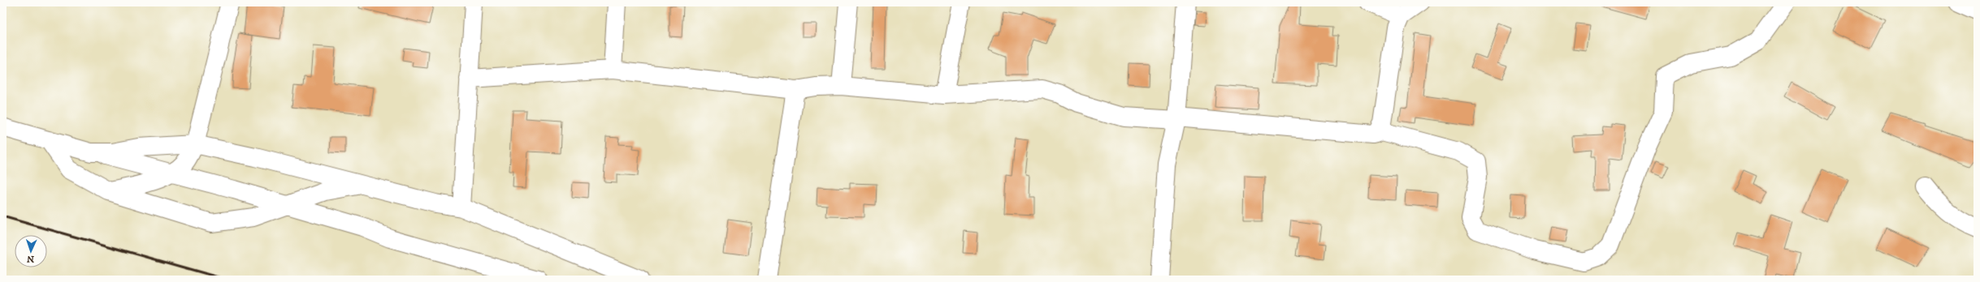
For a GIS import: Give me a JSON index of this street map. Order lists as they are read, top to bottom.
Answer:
{
  "north": "bottom"
}
